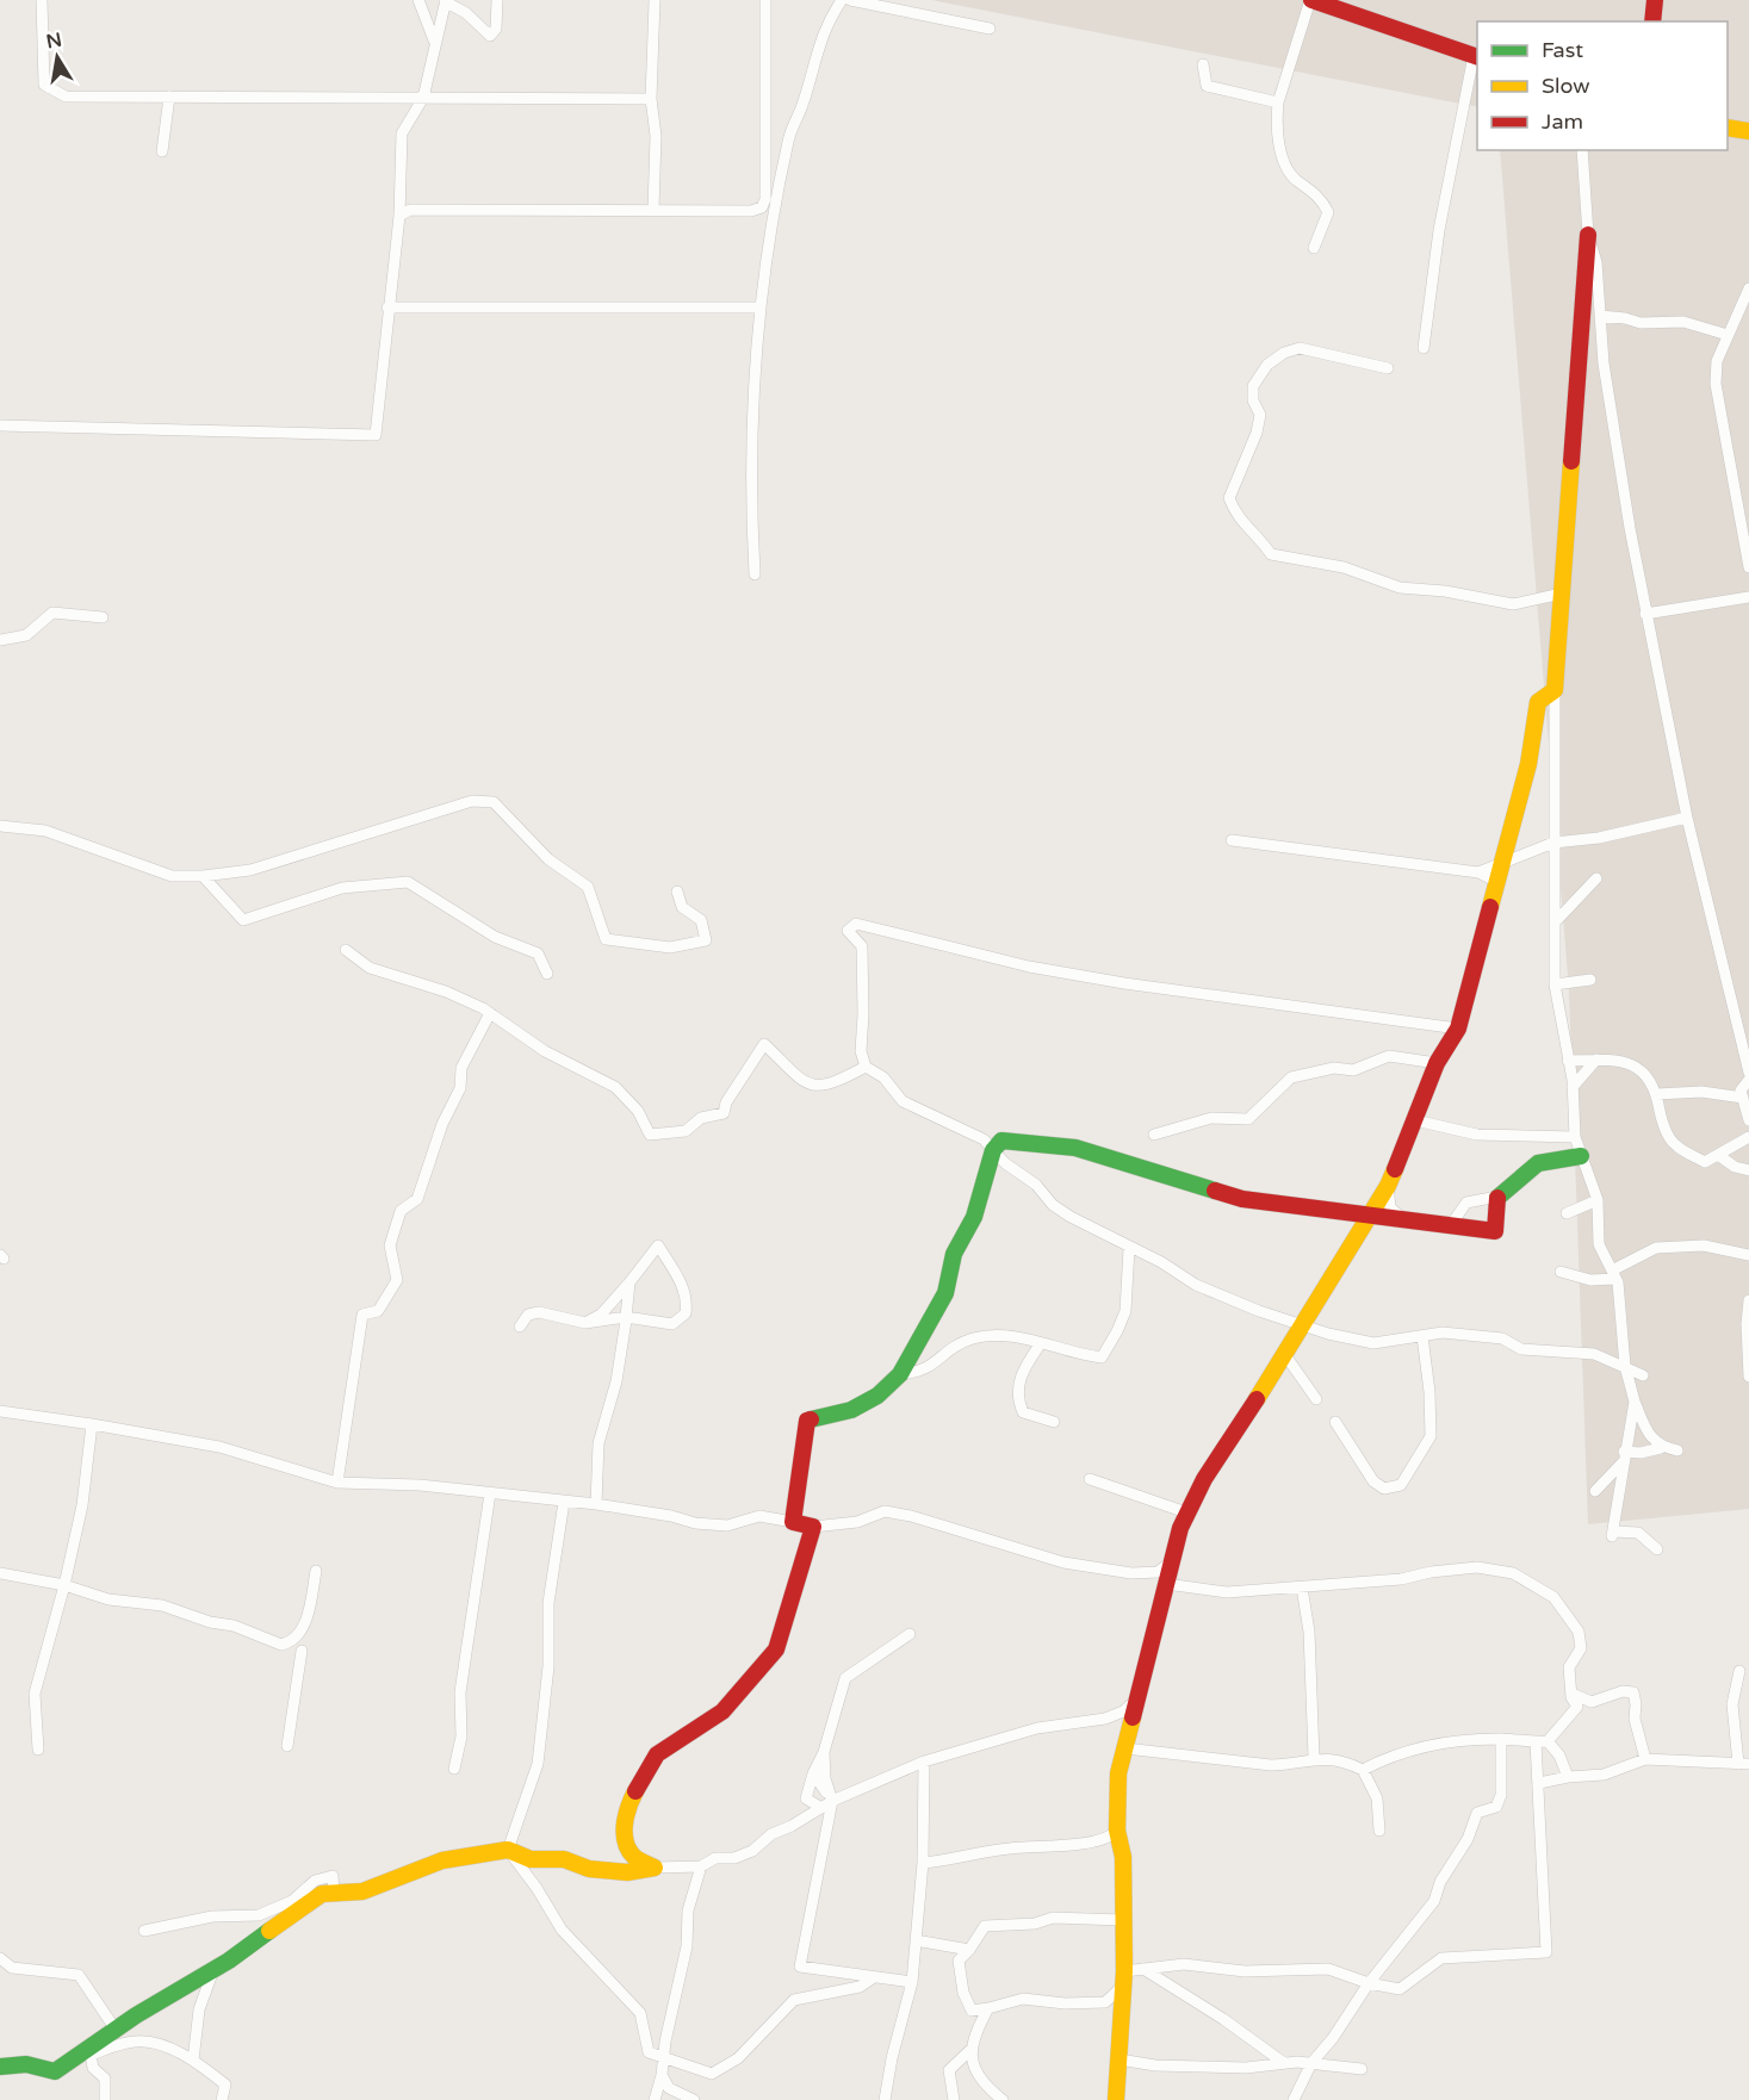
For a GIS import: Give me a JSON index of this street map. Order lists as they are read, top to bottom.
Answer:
{
  "legend": ["Fast", "Slow", "Jam"],
  "north": "top"
}
